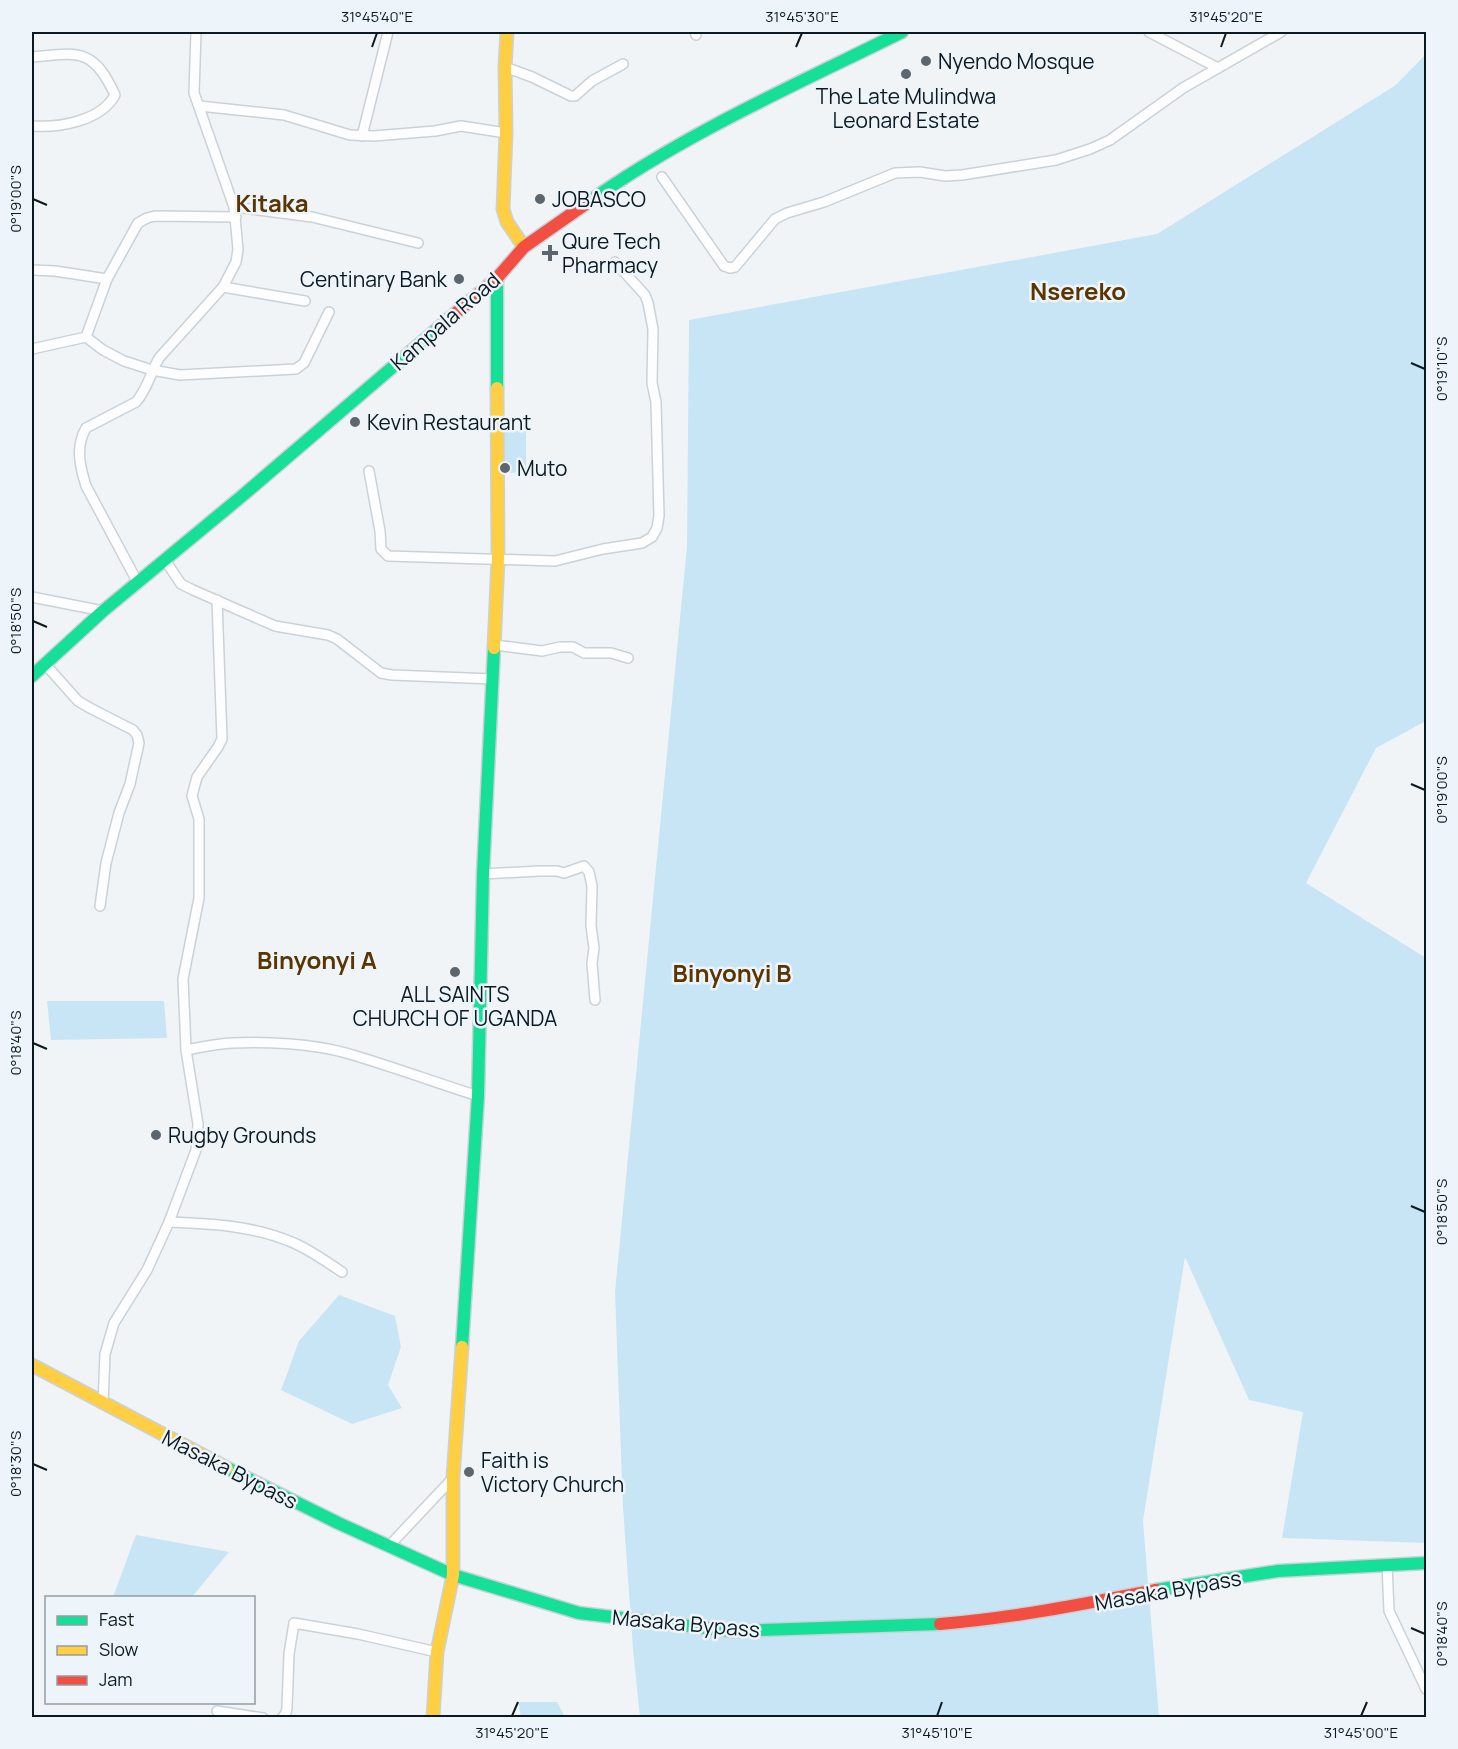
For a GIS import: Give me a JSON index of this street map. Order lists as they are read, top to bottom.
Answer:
{
  "streets": {
    "main road": ["Kampala Road", "Masaka Bypass"]
  },
  "districts": [
    "Kitaka",
    "Nsereko",
    "Binyonyi A",
    "Binyonyi B"
  ],
  "places": {
    "other": [
      "Nyendo Mosque",
      "The Late Mulindwa Leonard Estate",
      "JOBASCO",
      "Centinary Bank",
      "Kevin Restaurant",
      "Muto",
      "ALL SAINTS CHURCH OF UGANDA",
      "Rugby Grounds",
      "Faith is Victory Church"
    ],
    "health": ["Qure Tech Pharmacy"]
  },
  "legend": ["Fast", "Slow", "Jam"],
  "coordinates": [
    "31°45'40\"E",
    "31°45'30\"E",
    "31°45'20\"E",
    "0°19'00\"S",
    "0°19'10\"S",
    "0°18'50\"S",
    "0°18'40\"S",
    "0°18'30\"S",
    "31°45'10\"E",
    "31°45'00\"E"
  ]
}
